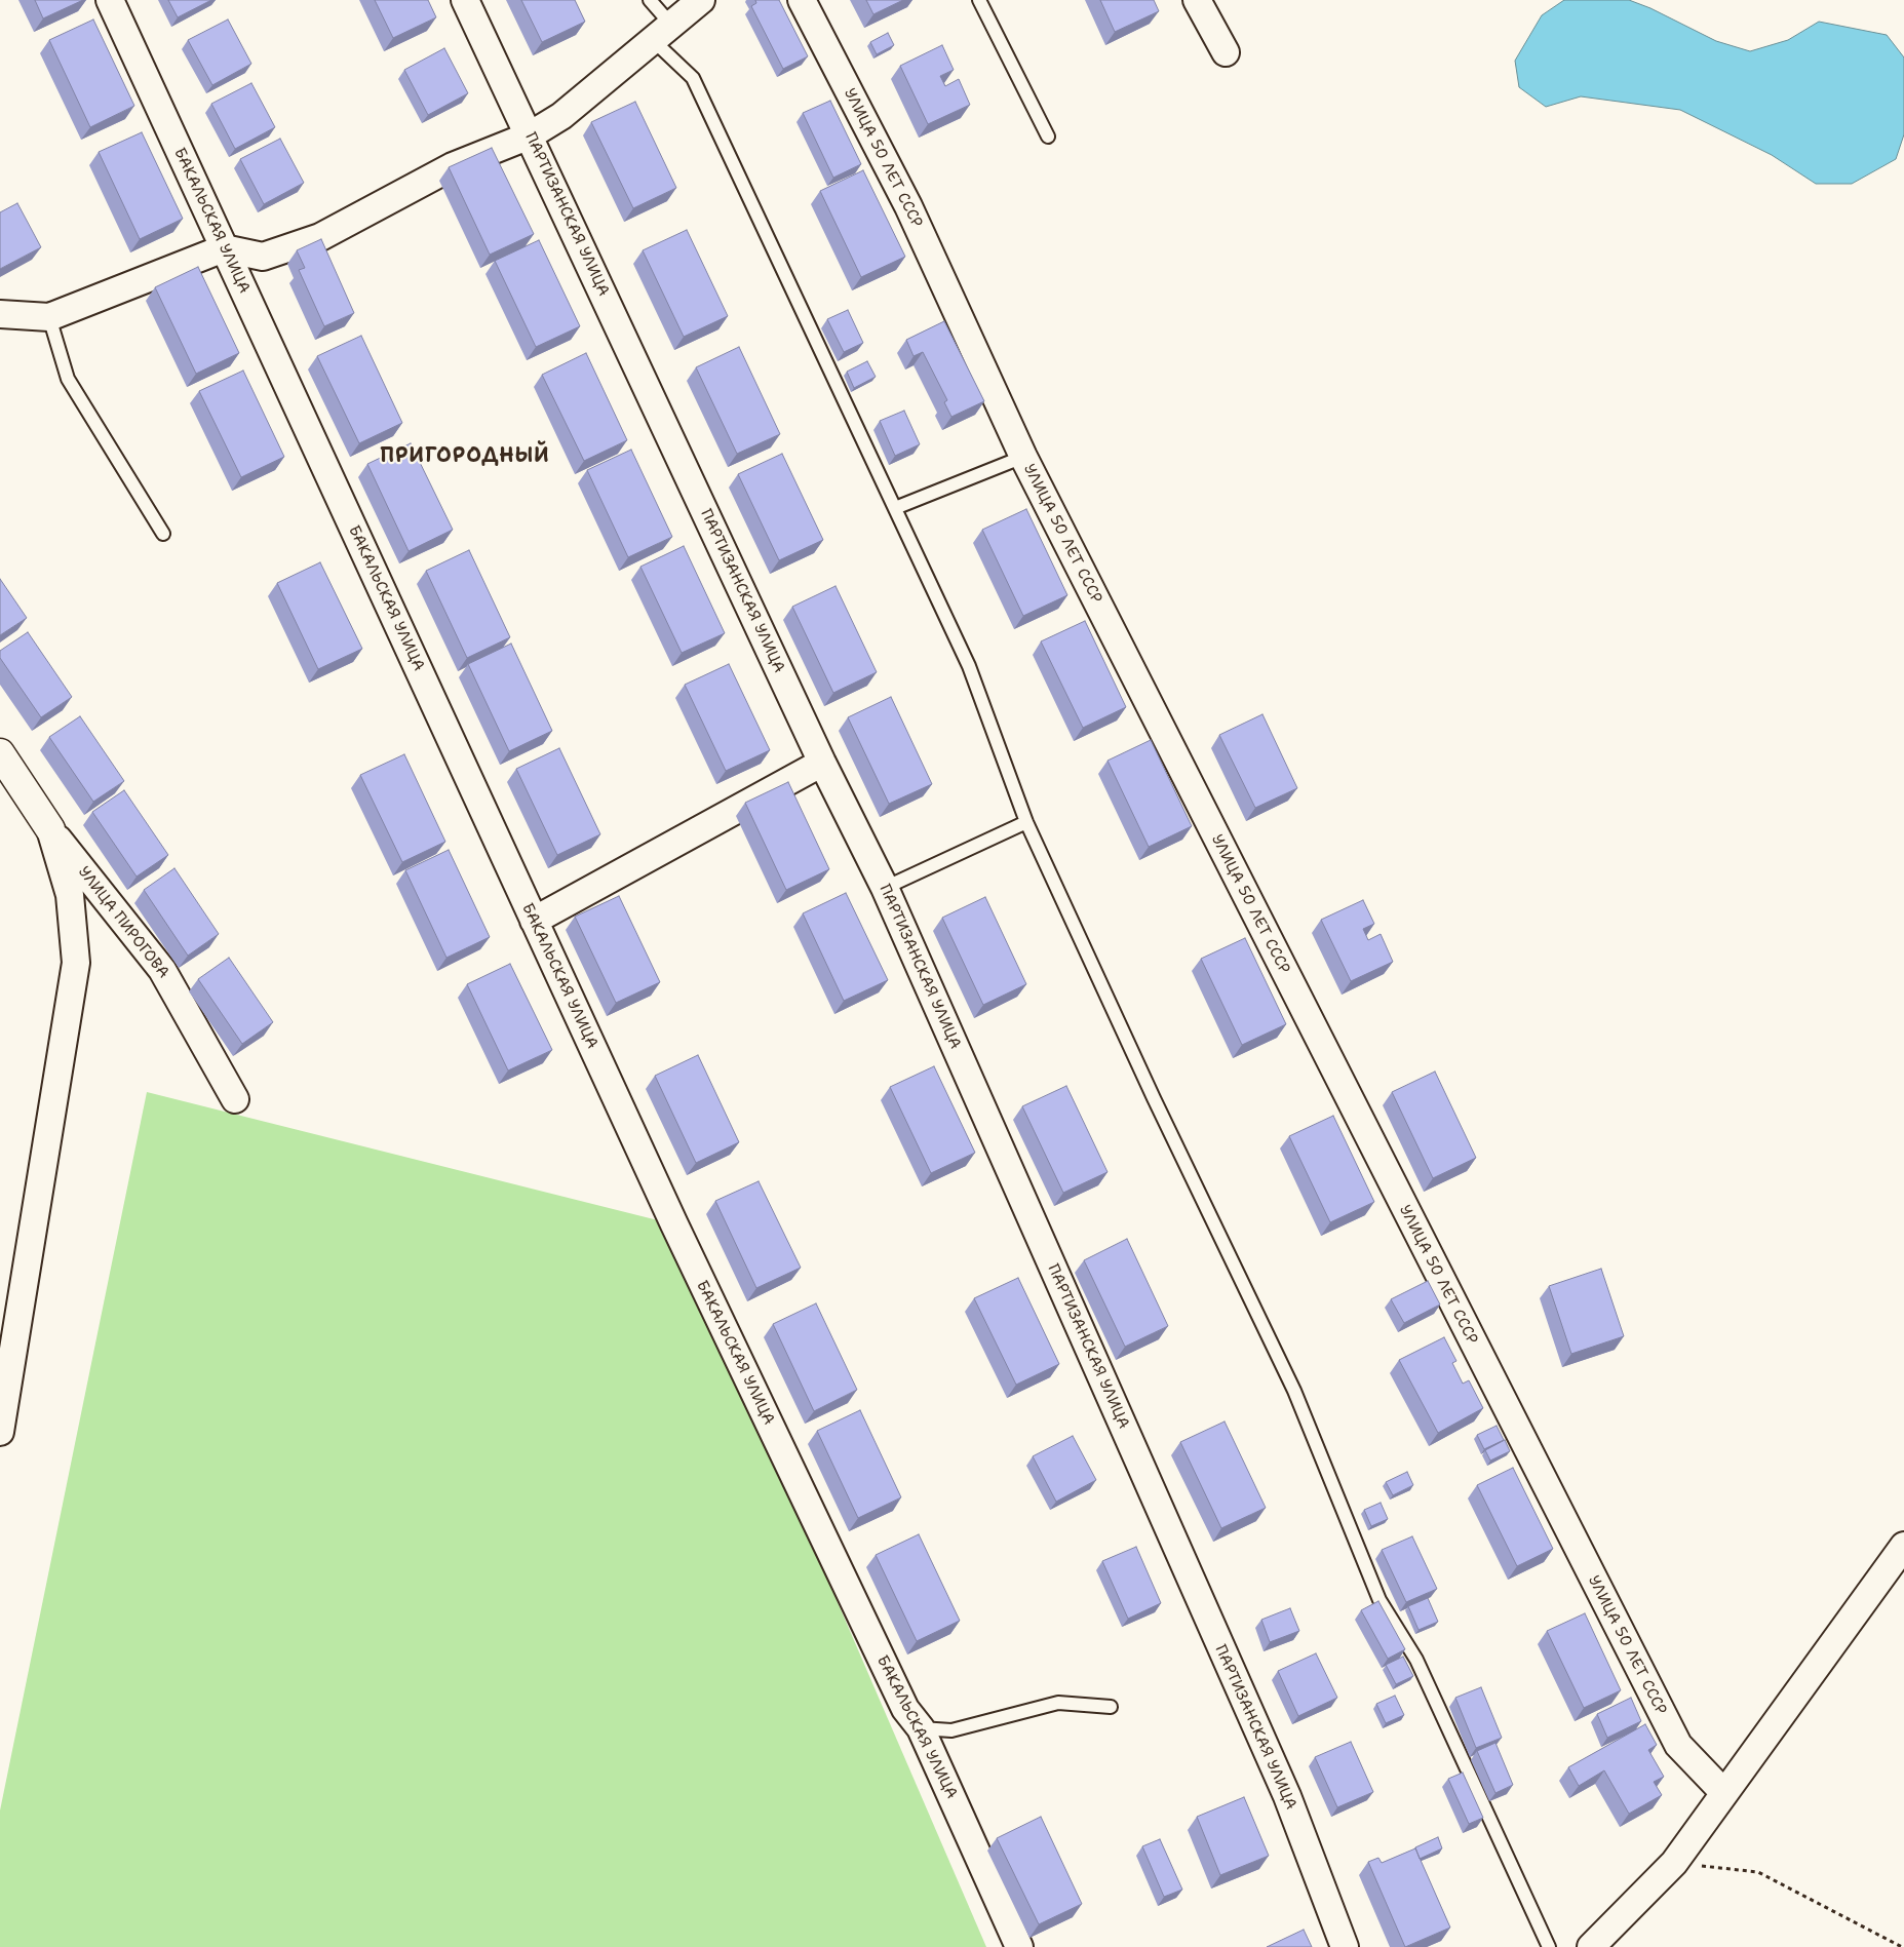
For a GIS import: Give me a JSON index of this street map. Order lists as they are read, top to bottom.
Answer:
{
  "streets": {
    "street": [
      "УЛИЦА 50 ЛЕТ СССР",
      "ПАРТИЗАНСКАЯ УЛИЦА",
      "БАКАЛЬСКАЯ УЛИЦА",
      "УЛИЦА ПИРОГОВА"
    ]
  },
  "districts": ["ПРИГОРОДНЫЙ"]
}
